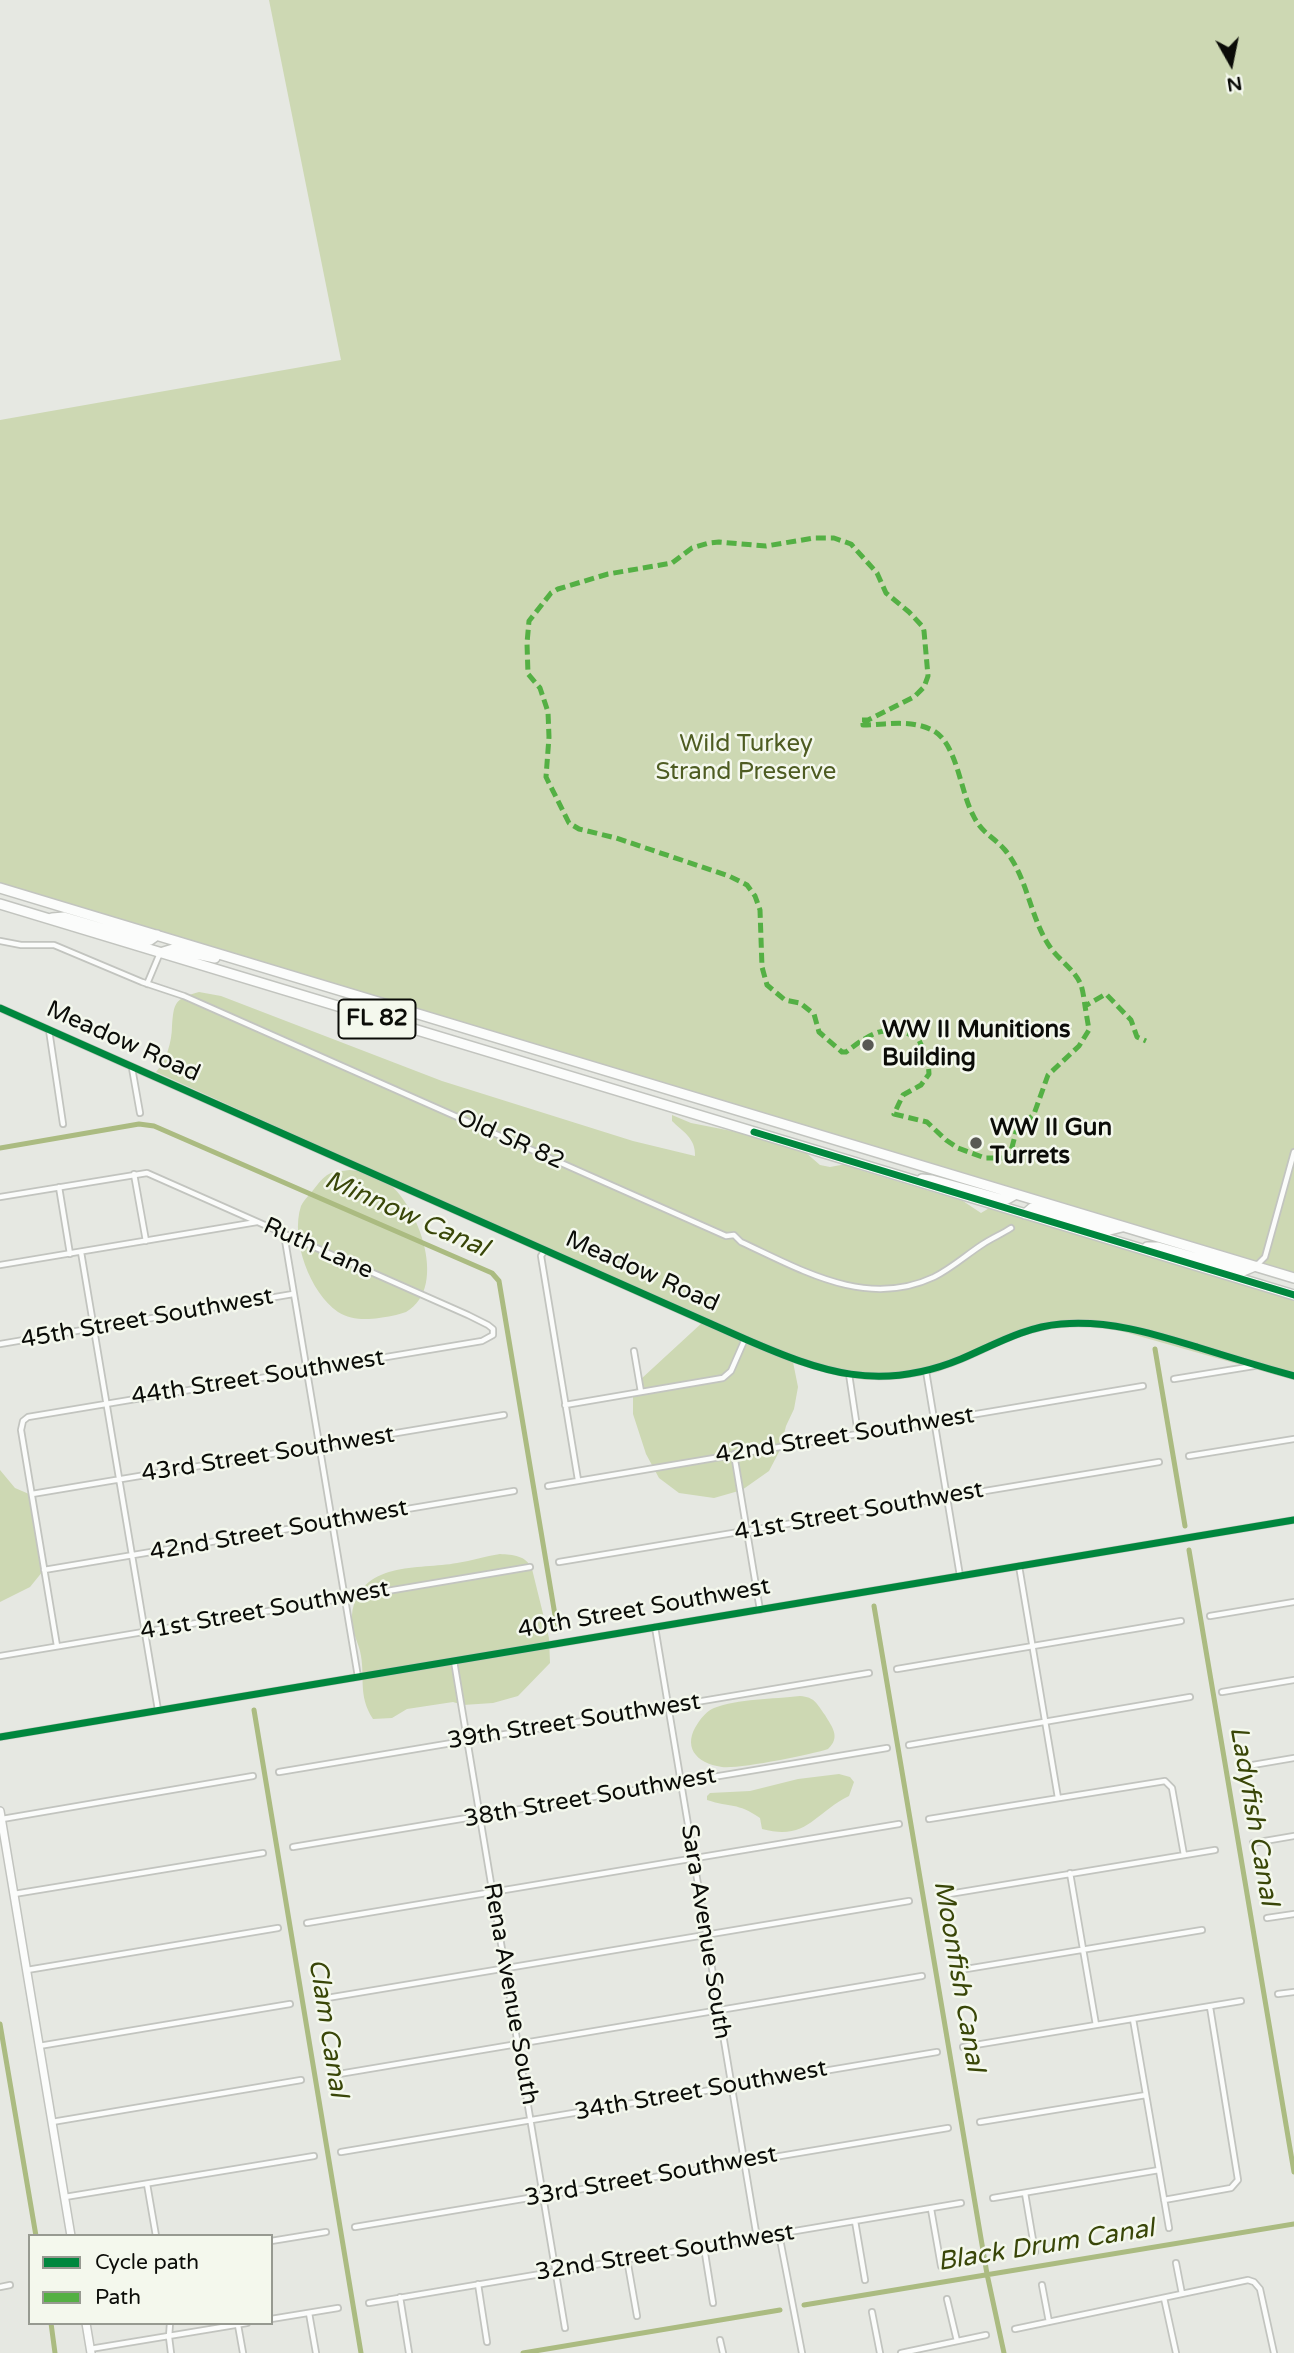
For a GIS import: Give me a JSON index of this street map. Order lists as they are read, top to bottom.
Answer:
{
  "streets": {
    "highway": ["FL 82"],
    "street": [
      "Meadow Road",
      "Old SR 82",
      "Ruth Lane",
      "45th Street Southwest",
      "44th Street Southwest",
      "42nd Street Southwest",
      "43rd Street Southwest",
      "41st Street Southwest",
      "40th Street Southwest",
      "39th Street Southwest",
      "38th Street Southwest",
      "Sara Avenue South",
      "Rena Avenue South",
      "34th Street Southwest",
      "33rd Street Southwest",
      "32nd Street Southwest"
    ]
  },
  "crossings": [
    ["Ruth Lane", "44th Street Southwest"],
    ["44th Street Southwest", "43rd Street Southwest"],
    ["40th Street Southwest", "Sara Avenue South"],
    ["40th Street Southwest", "Rena Avenue South"],
    ["39th Street Southwest", "Sara Avenue South"],
    ["39th Street Southwest", "Rena Avenue South"],
    ["38th Street Southwest", "Sara Avenue South"],
    ["38th Street Southwest", "Rena Avenue South"],
    ["Sara Avenue South", "34th Street Southwest"],
    ["Sara Avenue South", "33rd Street Southwest"],
    ["Sara Avenue South", "32nd Street Southwest"],
    ["Rena Avenue South", "34th Street Southwest"],
    ["Rena Avenue South", "33rd Street Southwest"],
    ["Rena Avenue South", "32nd Street Southwest"]
  ],
  "water": [
    "Minnow Canal",
    "Ladyfish Canal",
    "Moonfish Canal",
    "Clam Canal",
    "Black Drum Canal"
  ],
  "parks": ["Wild Turkey Strand Preserve"],
  "places": ["WW II Munitions Building", "WW II Gun Turrets"],
  "legend": ["Cycle path", "Path"],
  "north": "bottom"
}
